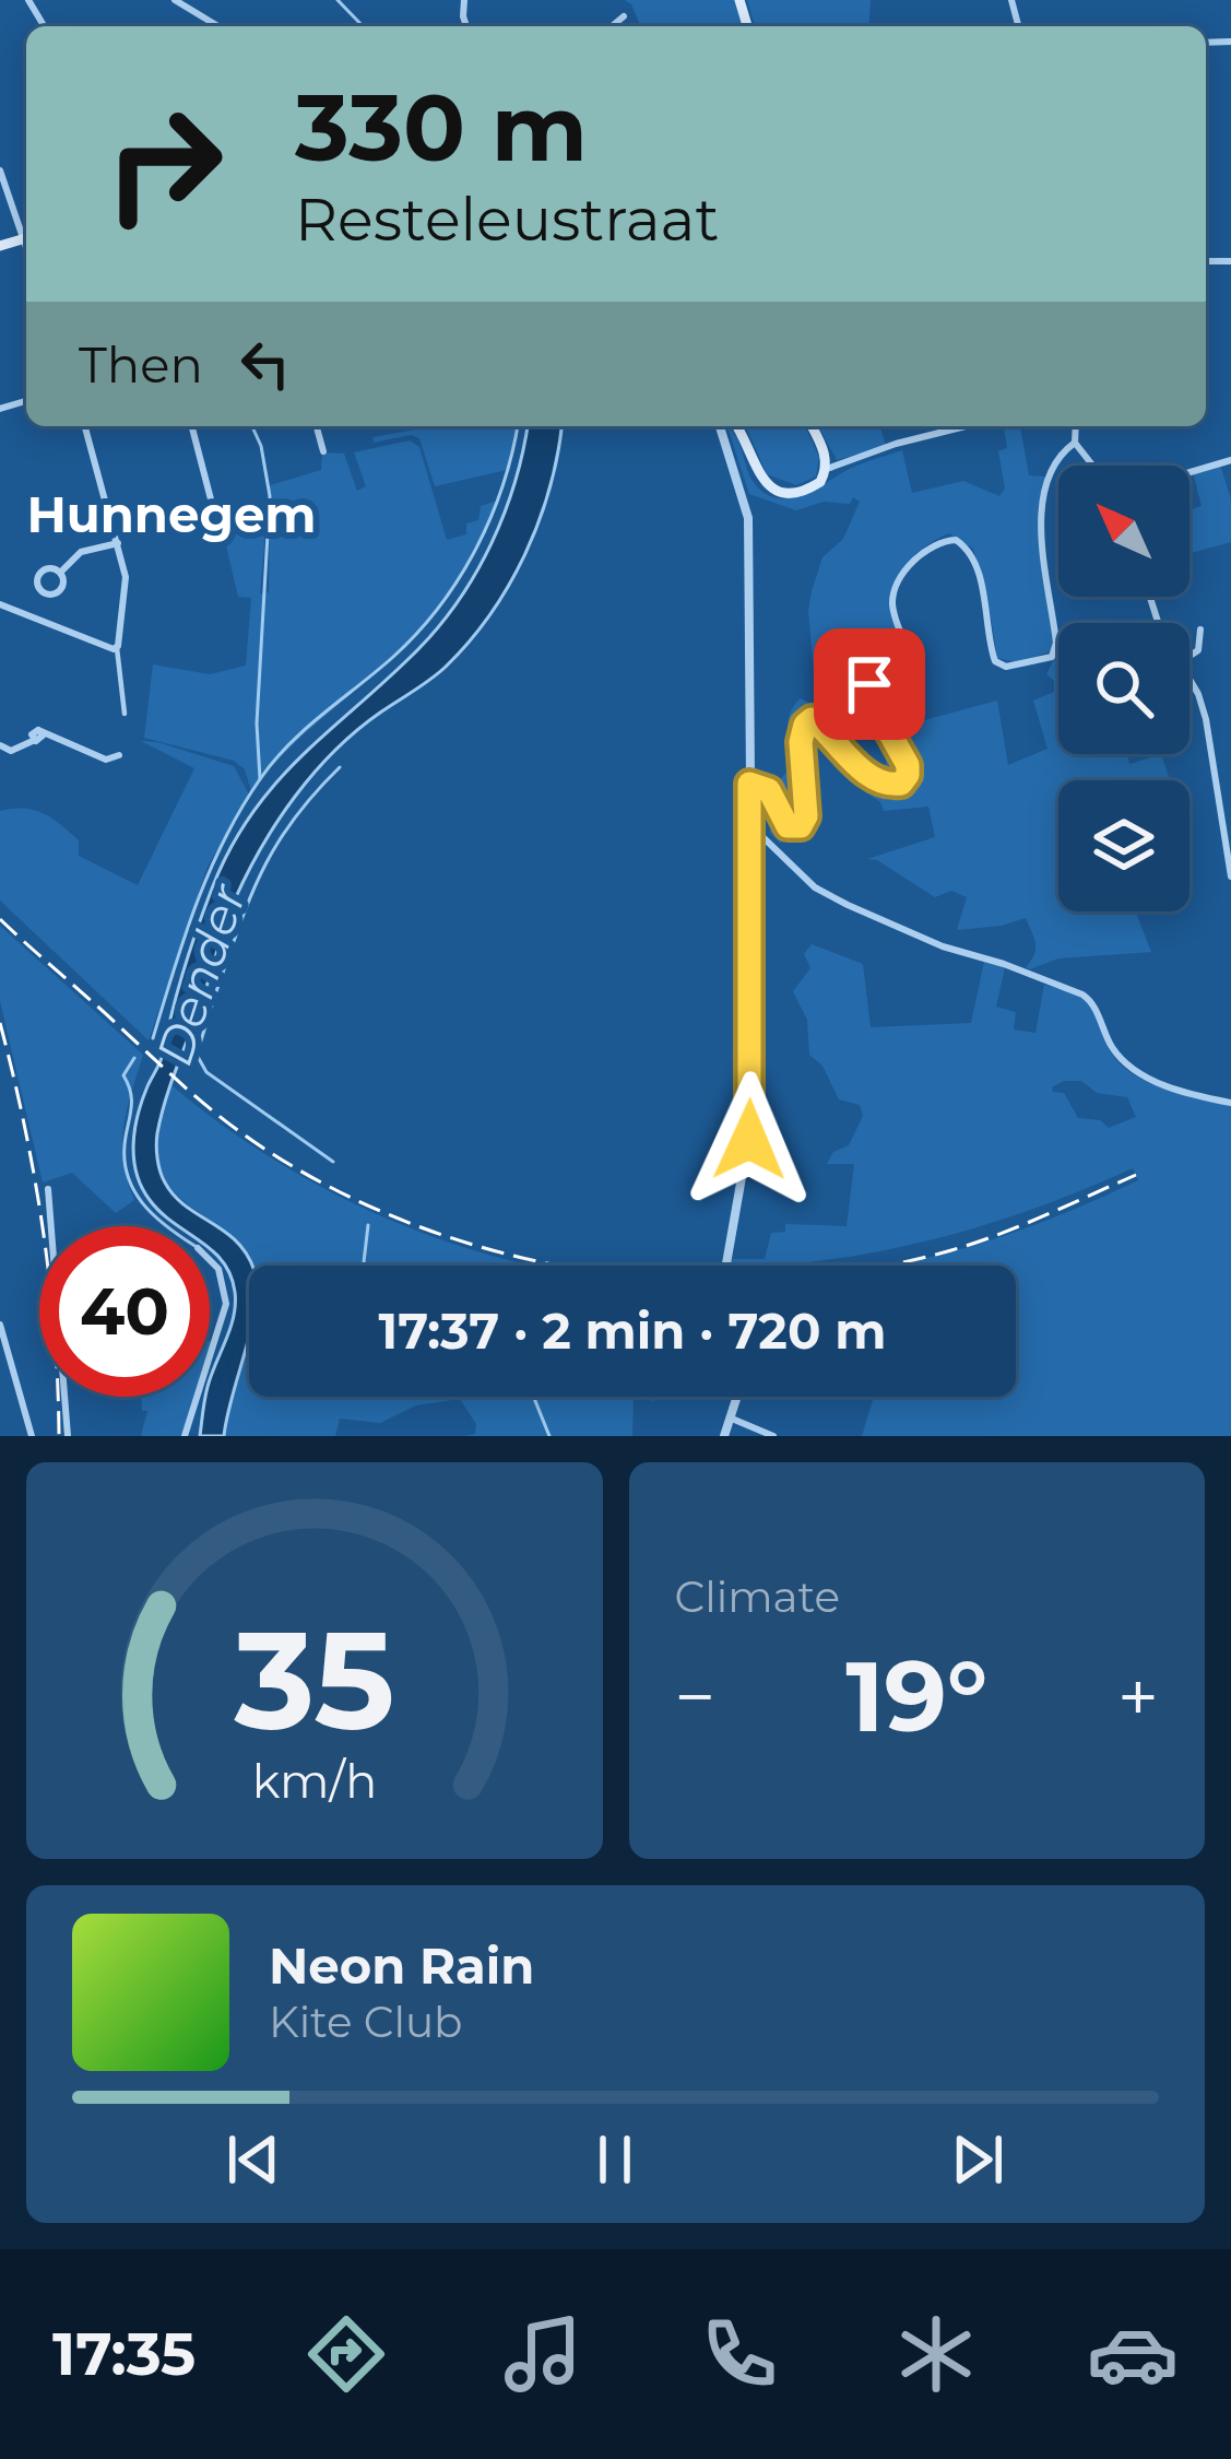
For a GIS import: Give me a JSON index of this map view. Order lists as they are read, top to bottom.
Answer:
{
  "districts": ["Hunnegem"],
  "water": ["Dender"],
  "north": "top left",
  "page": {
    "turn": ["330 m", "Resteleustraat"],
    "then": "Then",
    "limit": "40",
    "trip": "17:37 · 2 min · 720 m",
    "tile": "Climate",
    "heat": ["−", "19°", "+"],
    "song": ["Neon Rain", "Kite Club"],
    "tabs": "17:35",
    "gauge": ["35", "km/h"]
  }
}
